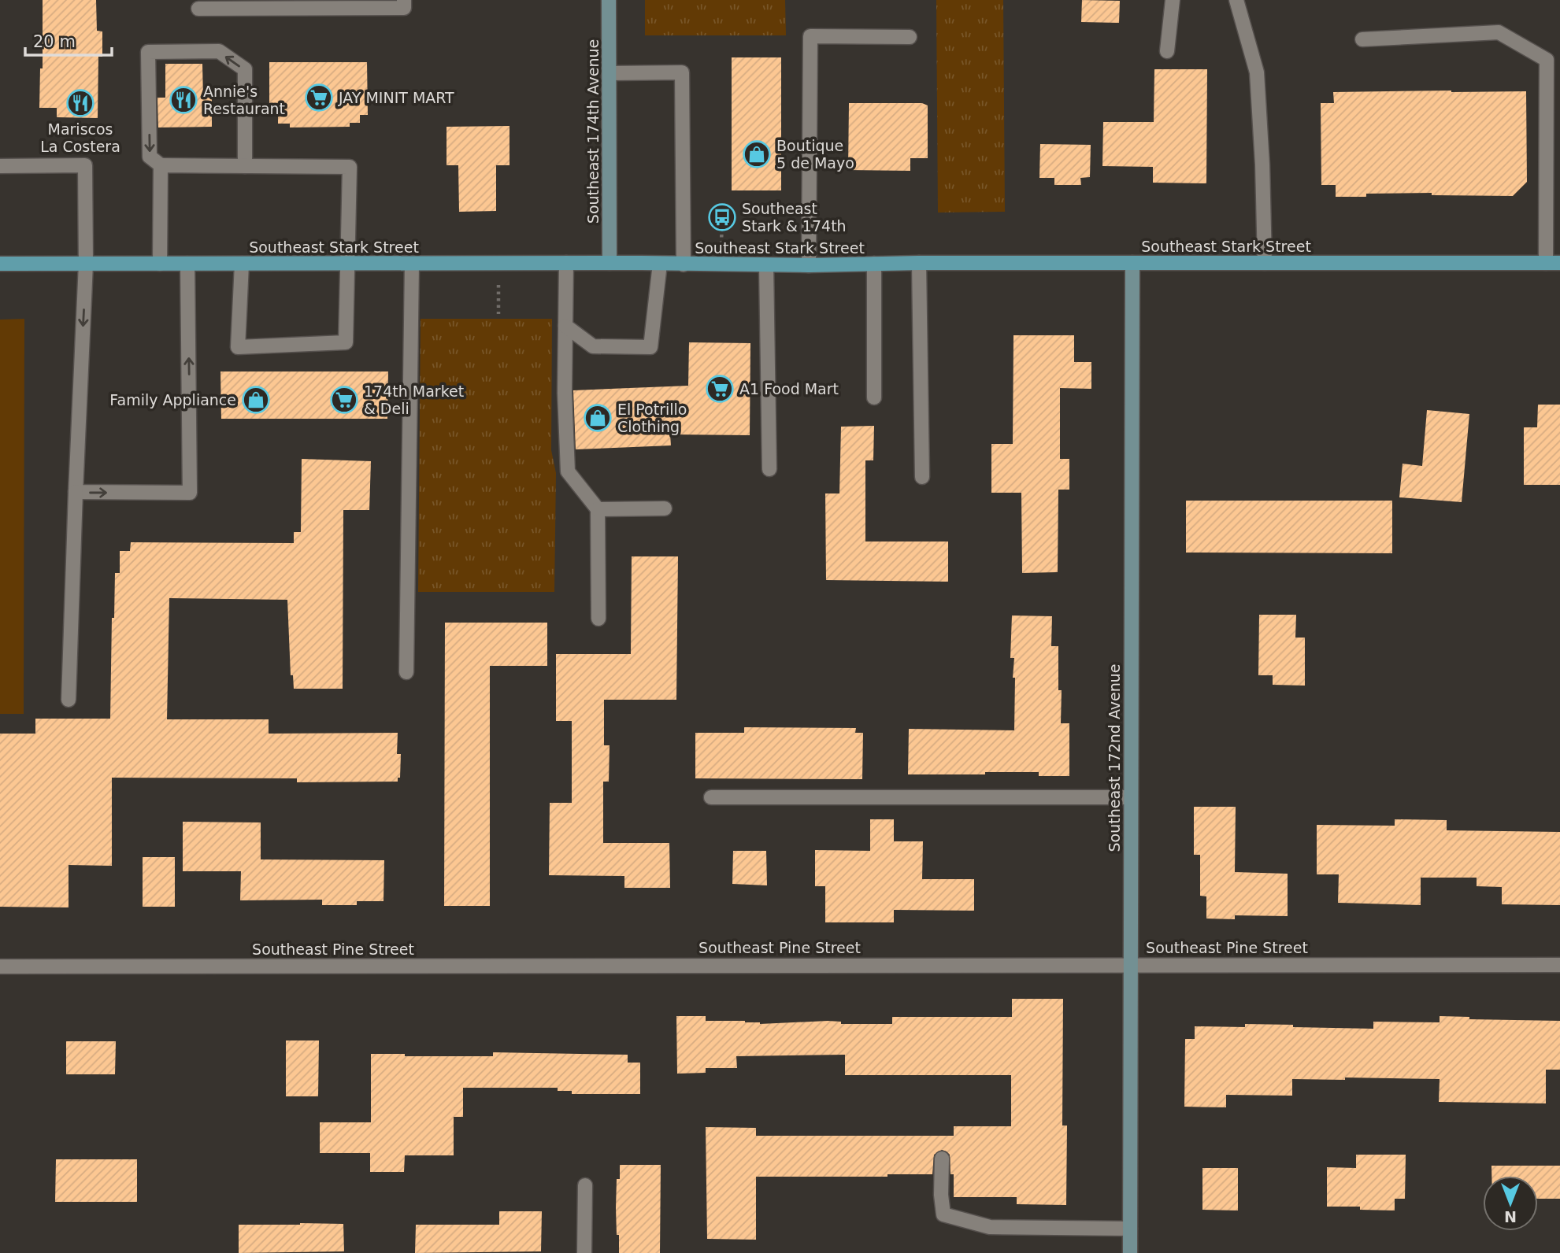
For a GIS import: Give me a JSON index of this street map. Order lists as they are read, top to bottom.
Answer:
{
  "streets": {
    "main road": ["Southeast Stark Street"],
    "street": ["Southeast 174th Avenue", "Southeast 172nd Avenue", "Southeast Pine Street"]
  },
  "crossings": [
    ["Southeast 174th Avenue", "Southeast Stark Street"],
    ["Southeast Stark Street", "Southeast 172nd Avenue"],
    ["Southeast 172nd Avenue", "Southeast Pine Street"]
  ],
  "places": {
    "supermarket": ["JAY MINIT MART", "A1 Food Mart", "174th Market & Deli"],
    "restaurant": ["Annie's Restaurant", "Mariscos La Costera"],
    "shop": ["Boutique 5 de Mayo", "Family Appliance", "El Potrillo Clothing"],
    "bus stop": ["Southeast Stark & 174th"]
  },
  "scale_bar": "20 m",
  "north": "bottom"
}
